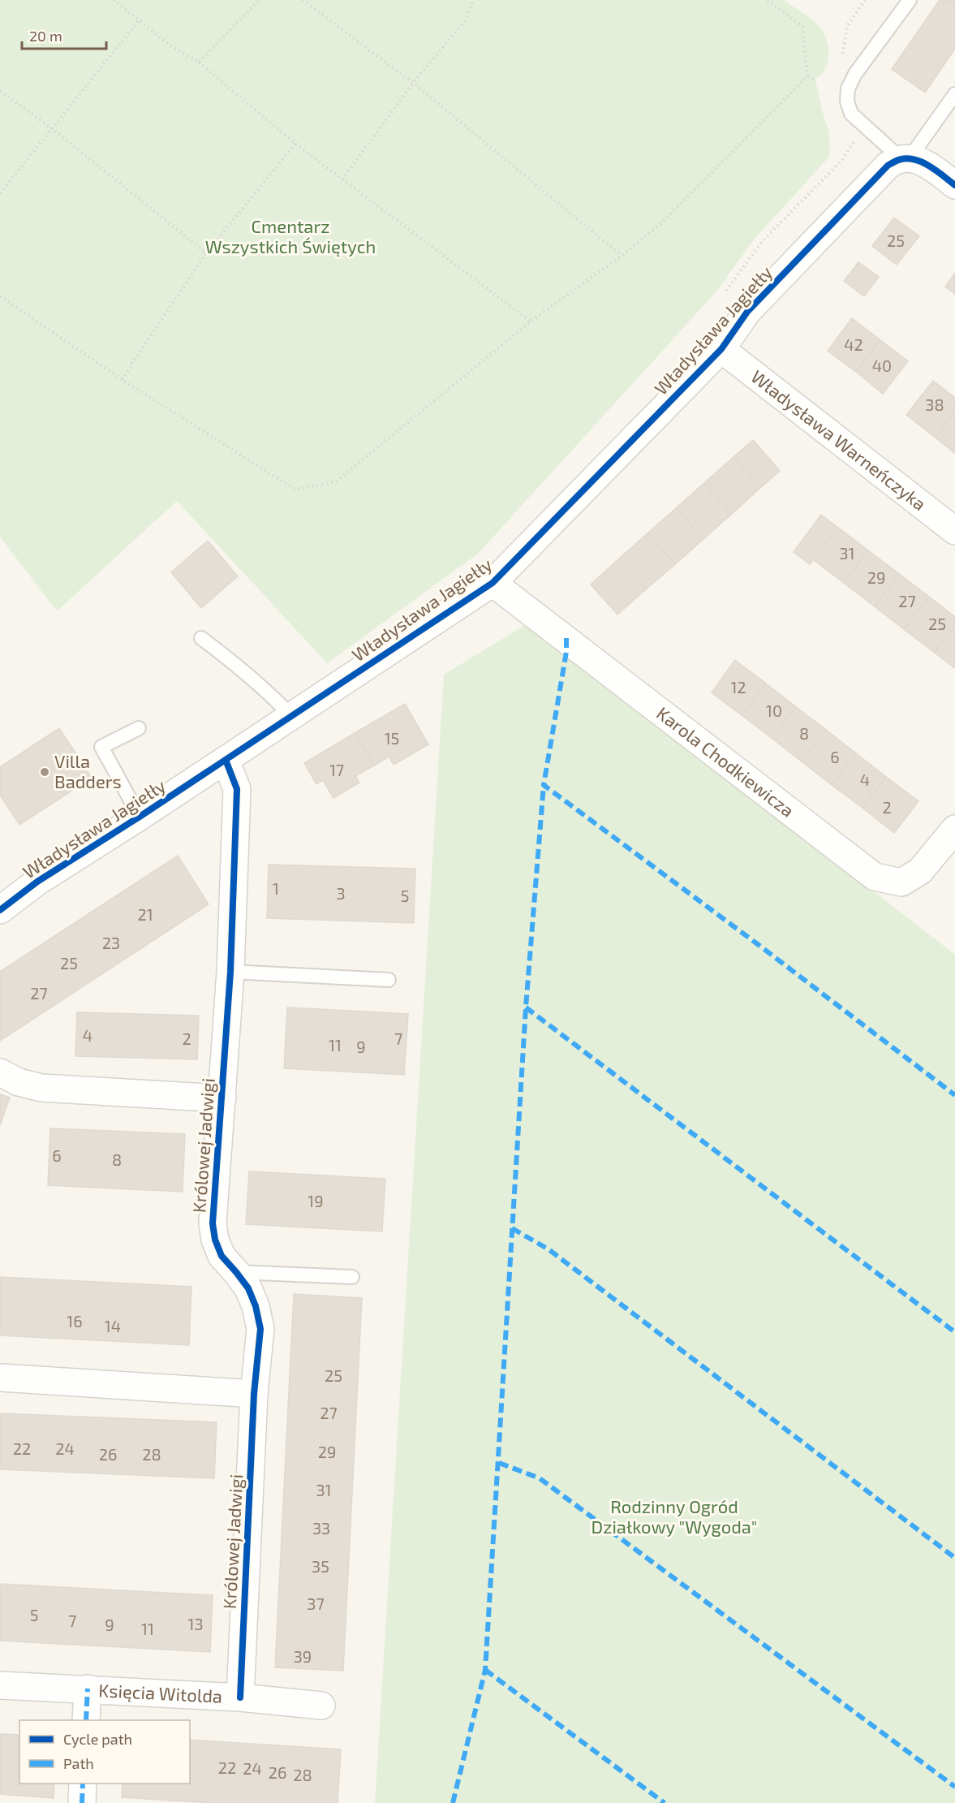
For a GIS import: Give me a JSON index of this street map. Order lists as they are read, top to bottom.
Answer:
{
  "streets": {
    "street": [
      "Władysława Jagiełły",
      "Władysława Warneńczyka",
      "Karola Chodkiewicza",
      "Królowej Jadwigi",
      "Księcia Witolda"
    ]
  },
  "crossings": [
    ["Władysława Jagiełły", "Władysława Warneńczyka"],
    ["Władysława Jagiełły", "Karola Chodkiewicza"],
    ["Władysława Jagiełły", "Królowej Jadwigi"],
    ["Królowej Jadwigi", "Księcia Witolda"]
  ],
  "parks": ["Cmentarz Wszystkich Świętych", "Rodzinny Ogród Działkowy \"Wygoda\""],
  "places": ["Villa Badders"],
  "house_numbers": [
    "25",
    "42",
    "40",
    "38",
    "31",
    "29",
    "27",
    "25",
    "12",
    "10",
    "8",
    "15",
    "6",
    "17",
    "4",
    "2",
    "1",
    "3",
    "5",
    "21",
    "23",
    "25",
    "27",
    "4",
    "2",
    "7",
    "11",
    "9",
    "6",
    "8",
    "19",
    "16",
    "14",
    "25",
    "27",
    "22",
    "24",
    "29",
    "26",
    "28",
    "31",
    "33",
    "35",
    "37",
    "5",
    "7",
    "13",
    "9",
    "11",
    "39",
    "22",
    "24",
    "26",
    "28"
  ],
  "legend": ["Cycle path", "Path"],
  "scale_bar": "20 m"
}
